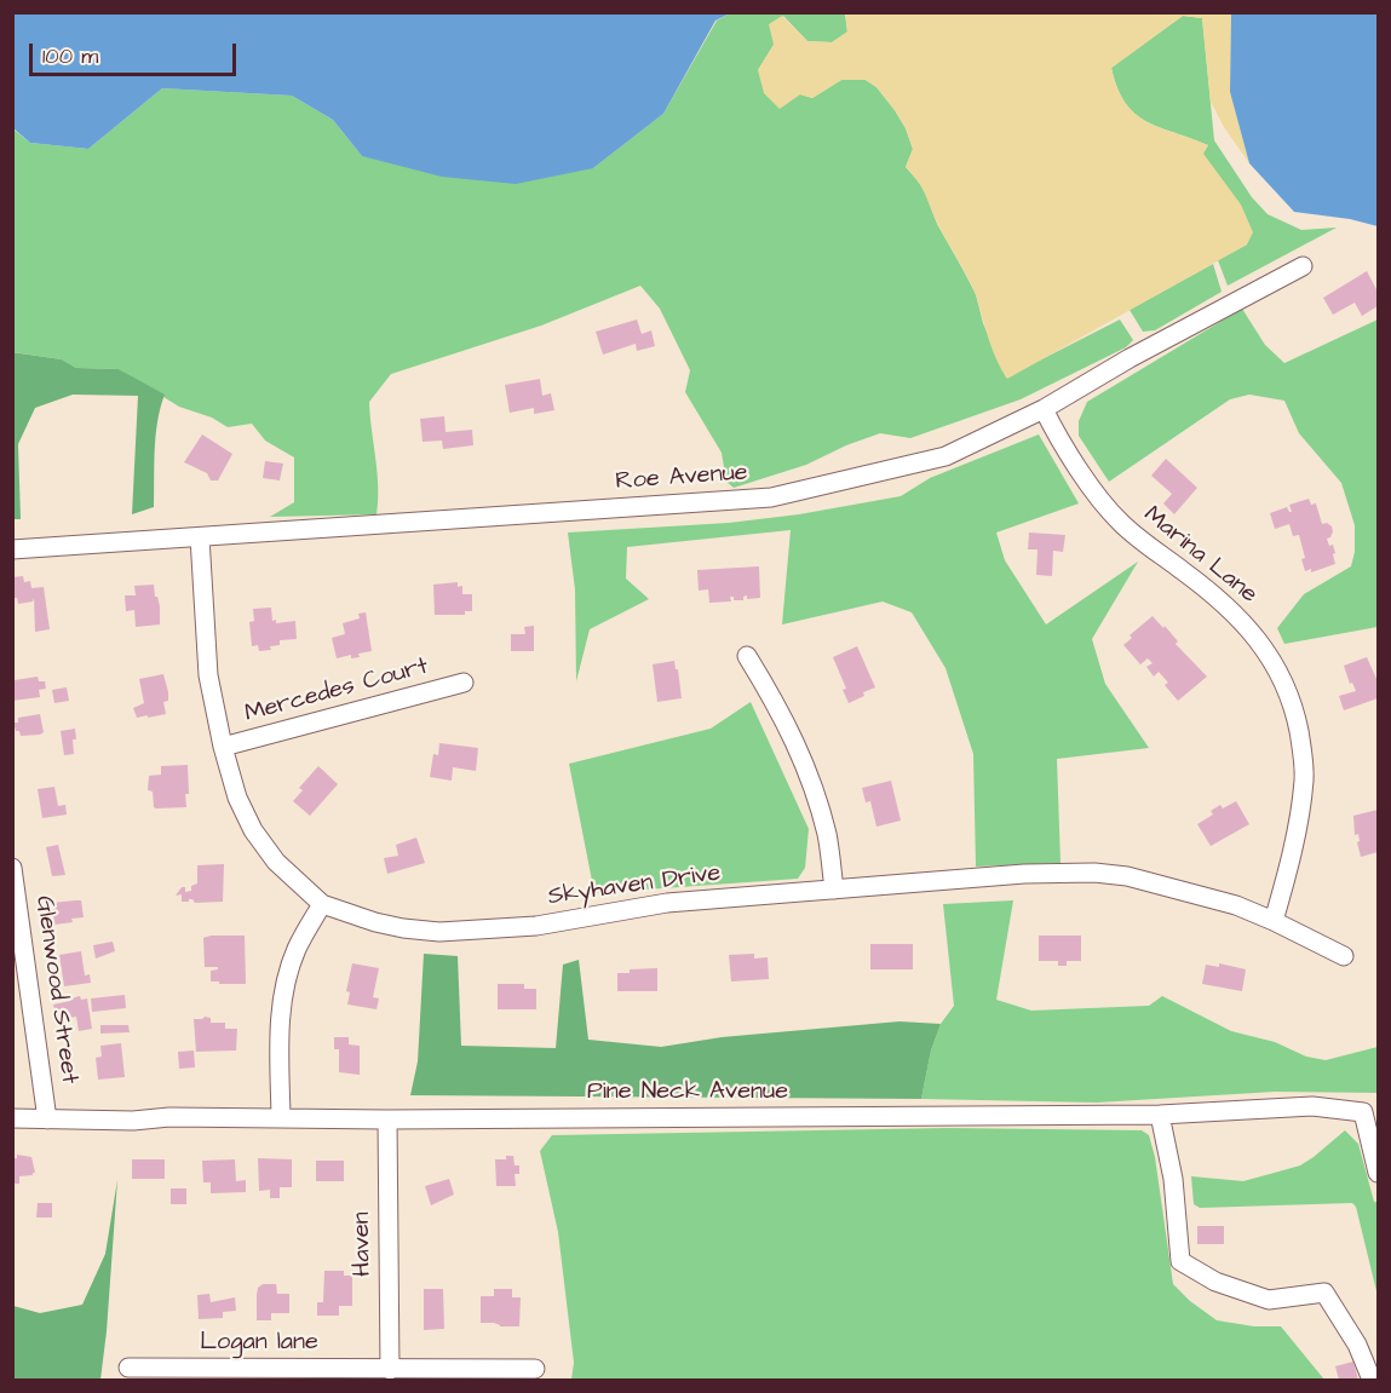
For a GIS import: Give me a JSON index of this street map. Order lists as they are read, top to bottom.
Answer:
{
  "streets": {
    "street": [
      "Roe Avenue",
      "Marina Lane",
      "Mercedes Court",
      "Skyhaven Drive",
      "Glenwood Street",
      "Pine Neck Avenue",
      "Haven",
      "Logan lane"
    ]
  },
  "crossings": [
    ["Roe Avenue", "Marina Lane"],
    ["Roe Avenue", "Skyhaven Drive"],
    ["Marina Lane", "Skyhaven Drive"],
    ["Mercedes Court", "Skyhaven Drive"],
    ["Glenwood Street", "Pine Neck Avenue"],
    ["Pine Neck Avenue", "Haven"],
    ["Haven", "Logan lane"]
  ],
  "scale_bar": "100 m"
}
